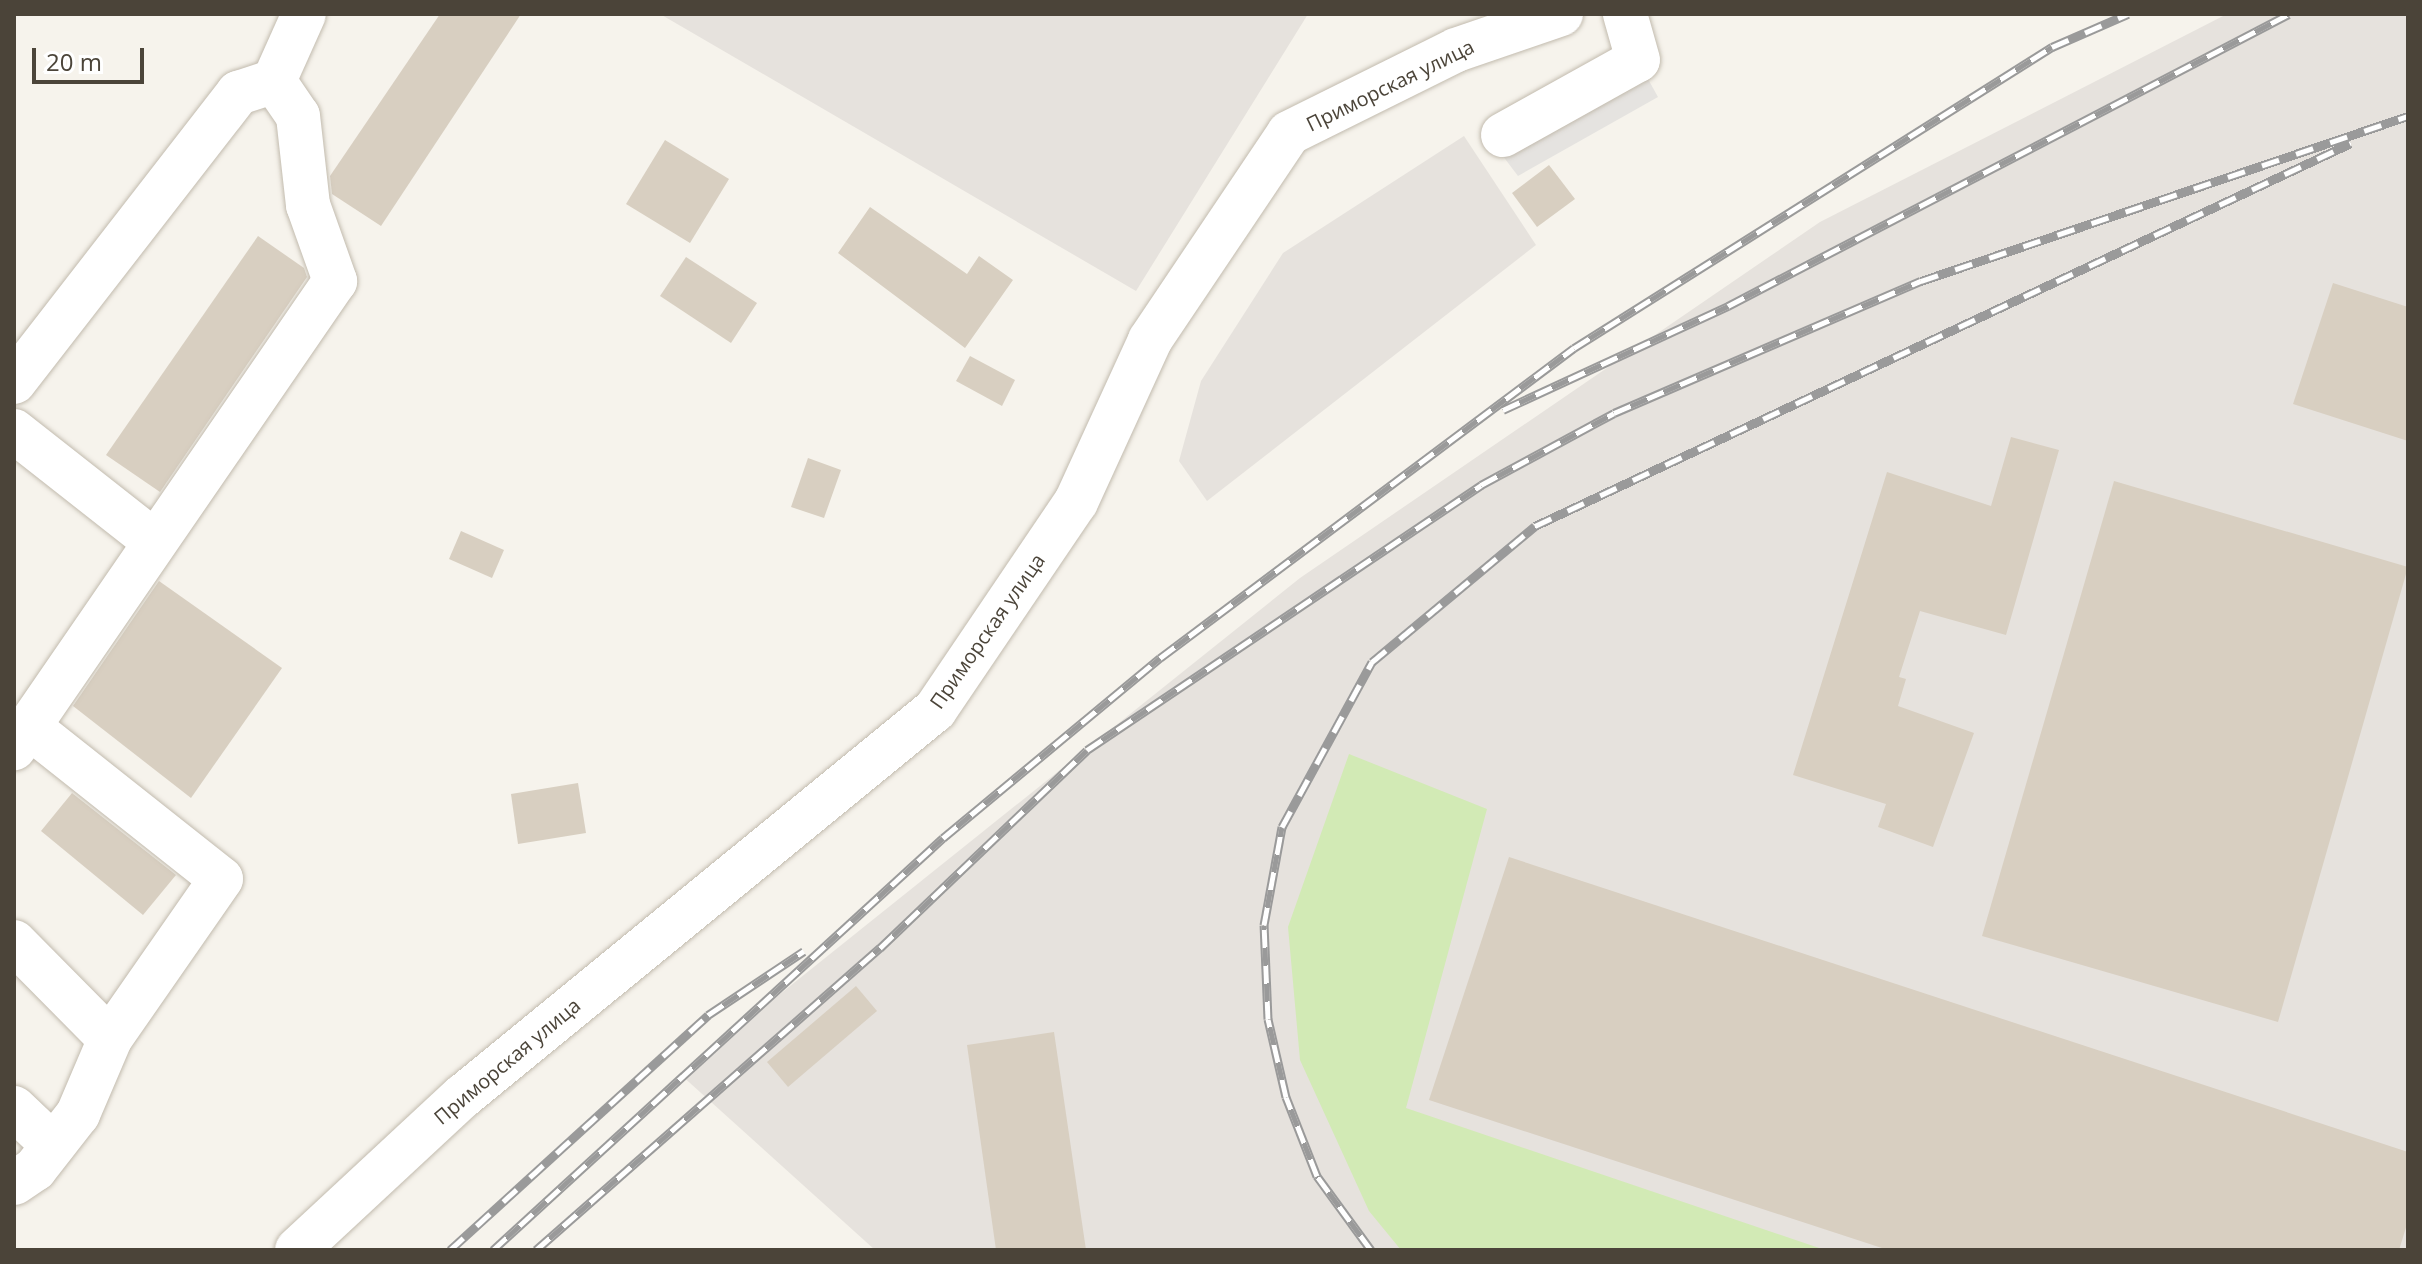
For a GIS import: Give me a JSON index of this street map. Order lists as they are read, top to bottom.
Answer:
{
  "streets": {
    "street": ["Приморская улица"]
  },
  "scale_bar": "20 m"
}
